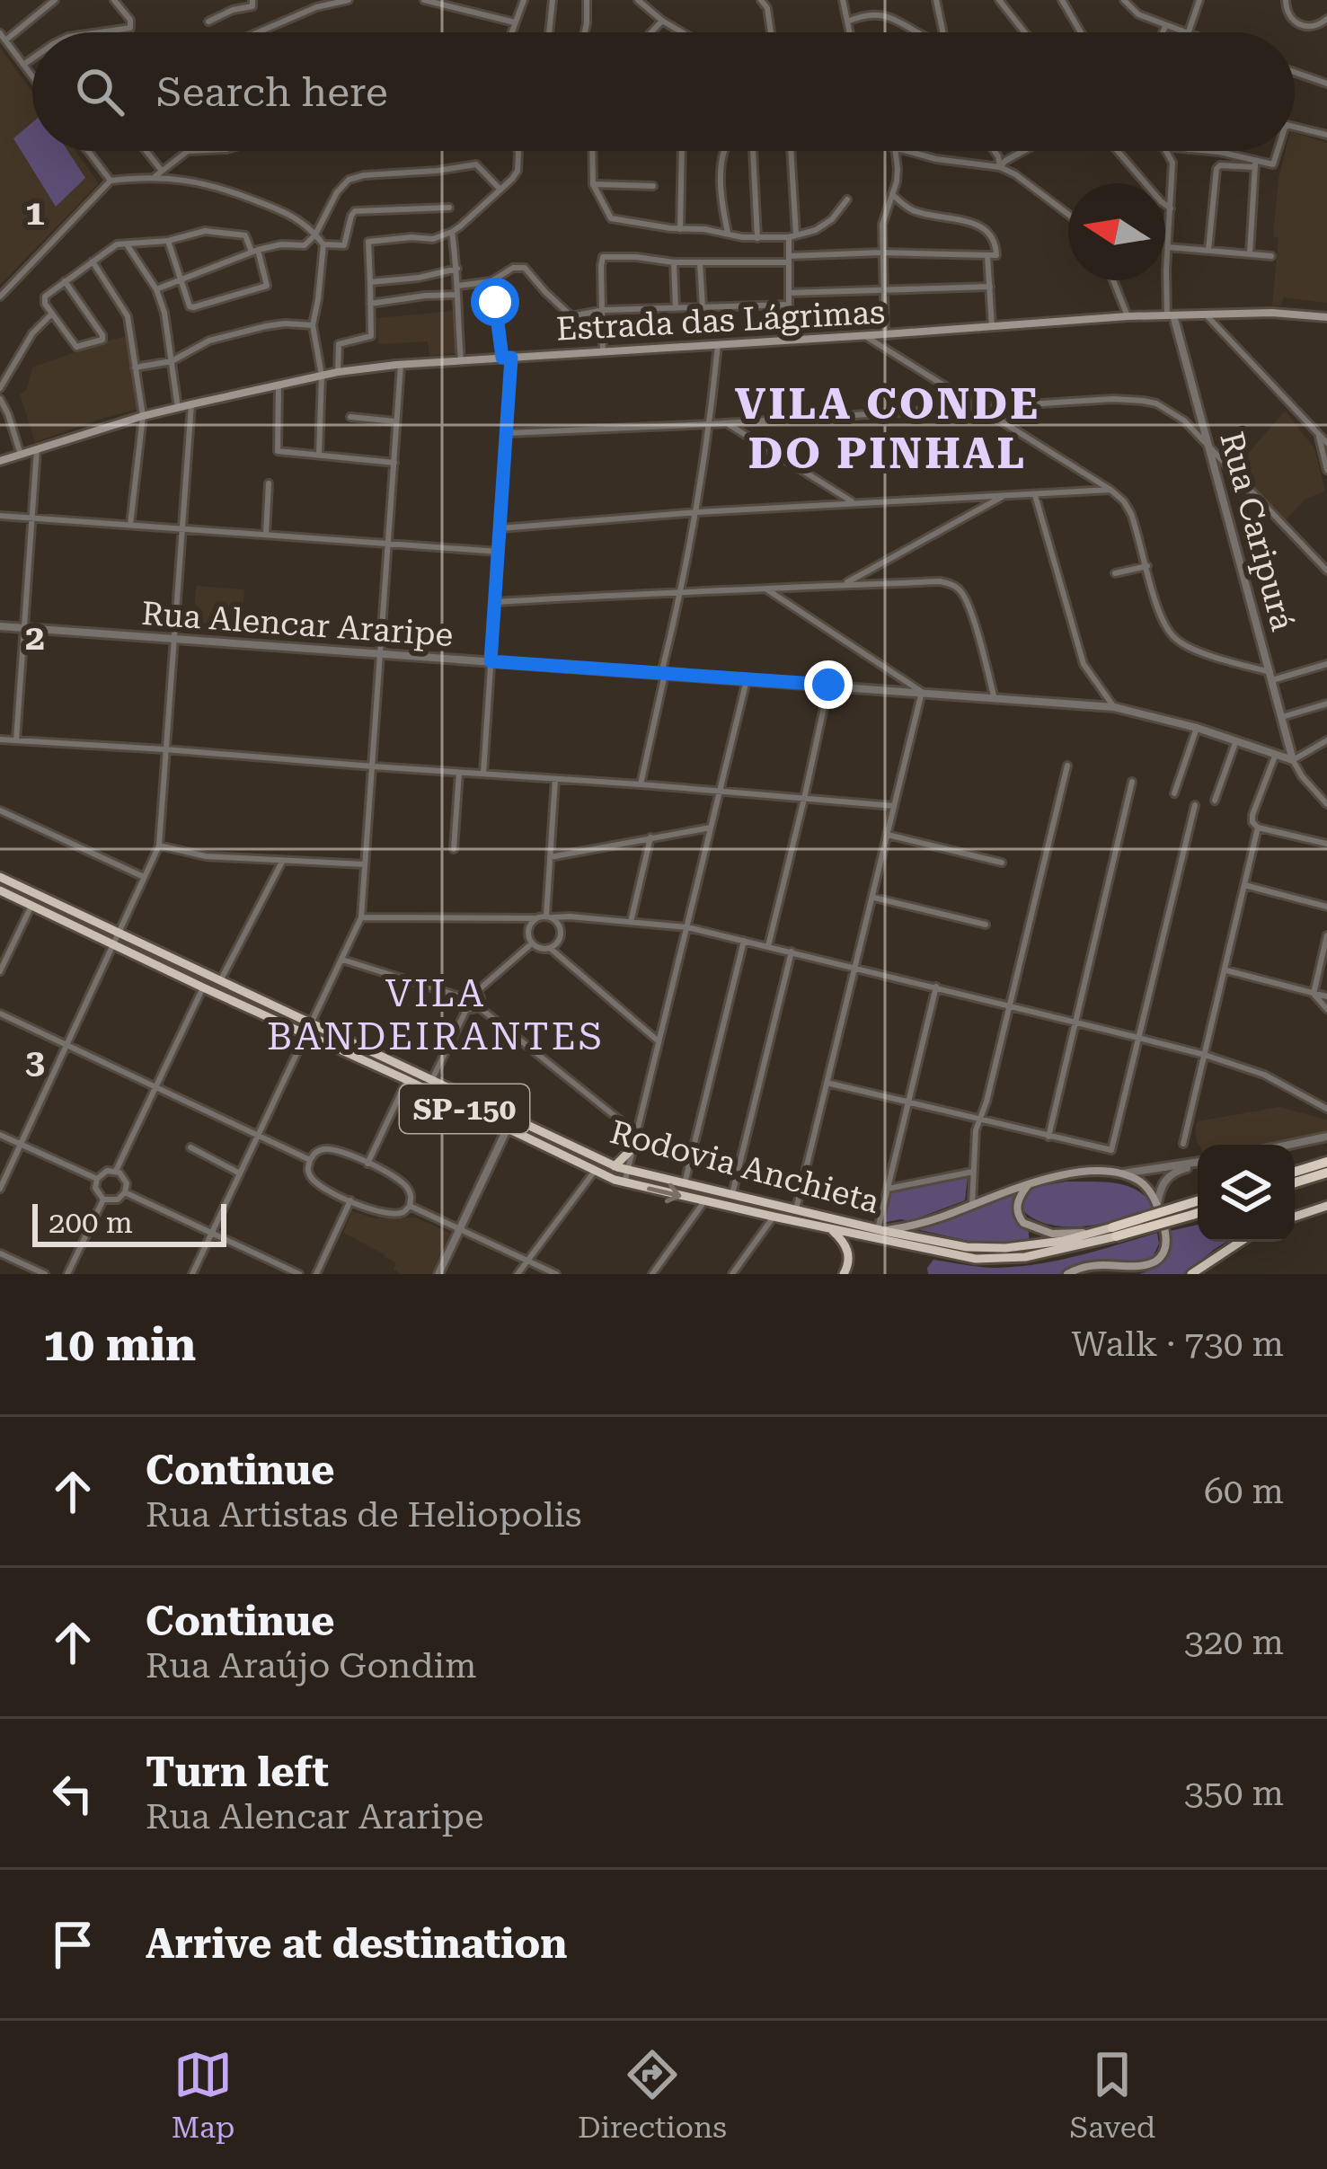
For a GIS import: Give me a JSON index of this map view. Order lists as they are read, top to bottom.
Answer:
{
  "streets": {
    "highway": ["SP-150", "Rodovia Anchieta"],
    "main road": ["Estrada das Lágrimas"],
    "street": ["Rua Caripurá", "Rua Alencar Araripe"]
  },
  "crossings": [
    ["Estrada das Lágrimas", "Rua Caripurá"],
    ["Rua Caripurá", "Rua Alencar Araripe"]
  ],
  "districts": ["VILA CONDE DO PINHAL", "VILA BANDEIRANTES"],
  "scale_bar": "200 m",
  "north": "left",
  "page": {
    "search": "Search here",
    "scale": "200 m",
    "heading": ["10 min", "Walk · 730 m"],
    "list": [
      ["Continue", "Rua Artistas de Heliopolis", "60 m"],
      ["Continue", "Rua Araújo Gondim", "320 m"],
      ["Turn left", "Rua Alencar Araripe", "350 m"],
      "Arrive at destination"
    ],
    "nav": ["Map", "Directions", "Saved"]
  },
  "grid": {
    "rows": ["1", "2", "3"]
  }
}
